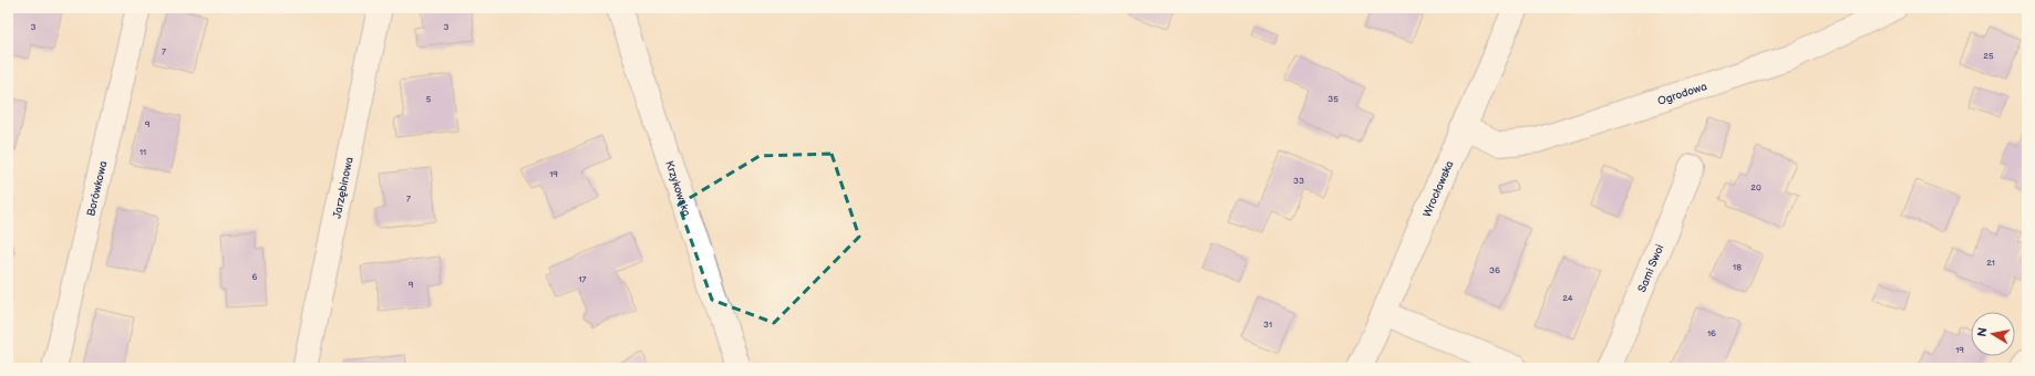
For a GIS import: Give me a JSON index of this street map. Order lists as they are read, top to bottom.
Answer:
{
  "streets": {
    "street": [
      "Ogrodowa",
      "Borówkowa",
      "Jarzębinowa",
      "Krzykowska",
      "Wrocławska",
      "Sami Swoi"
    ]
  },
  "crossings": [
    ["Ogrodowa", "Wrocławska"]
  ],
  "house_numbers": [
    "3",
    "3",
    "7",
    "25",
    "5",
    "35",
    "9",
    "11",
    "19",
    "33",
    "20",
    "7",
    "21",
    "18",
    "36",
    "6",
    "17",
    "9",
    "24",
    "31",
    "16",
    "19"
  ],
  "north": "left"
}
